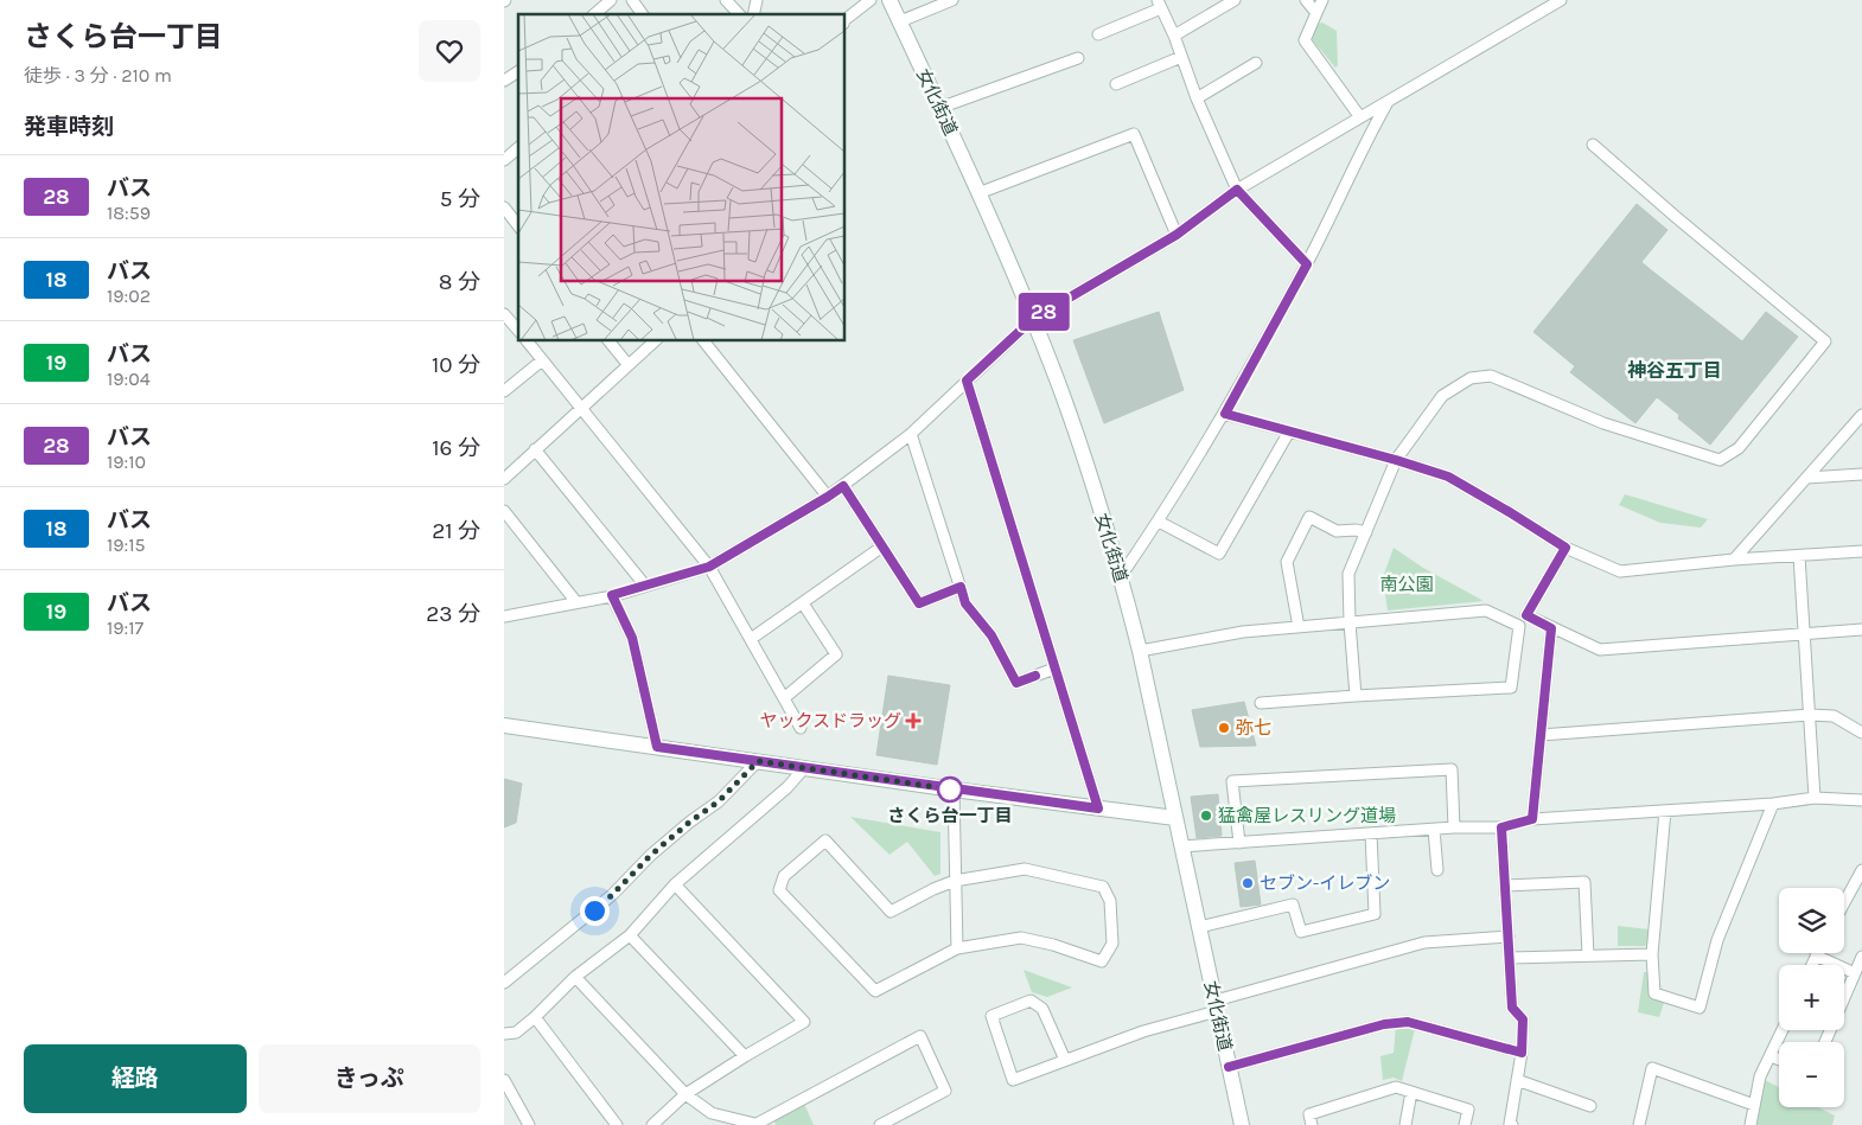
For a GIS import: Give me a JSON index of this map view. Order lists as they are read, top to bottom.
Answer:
{
  "streets": {
    "street": ["女化街道"]
  },
  "districts": ["神谷五丁目"],
  "parks": ["南公園"],
  "places": {
    "health": ["ヤックスドラッグ"],
    "other": [
      "弥七",
      "さくら台一丁目",
      "猛禽屋レスリング道場",
      "セブン-イレブン"
    ]
  },
  "lines": ["bus line 28"],
  "page": {
    "heading": [
      ["さくら台一丁目", "徒歩 · 3 分 · 210 m"],
      "発車時刻"
    ],
    "on_map": "28",
    "list": [
      {
        "mark": "28",
        "name": "バス",
        "note": "18:59",
        "value": "5 分"
      },
      {
        "mark": "18",
        "name": "バス",
        "note": "19:02",
        "value": "8 分"
      },
      {
        "mark": "19",
        "name": "バス",
        "note": "19:04",
        "value": "10 分"
      },
      {
        "mark": "28",
        "name": "バス",
        "note": "19:10",
        "value": "16 分"
      },
      {
        "mark": "18",
        "name": "バス",
        "note": "19:15",
        "value": "21 分"
      },
      {
        "mark": "19",
        "name": "バス",
        "note": "19:17",
        "value": "23 分"
      }
    ],
    "map_buttons": ["+", "−"],
    "buttons": ["経路", "きっぷ"]
  }
}
